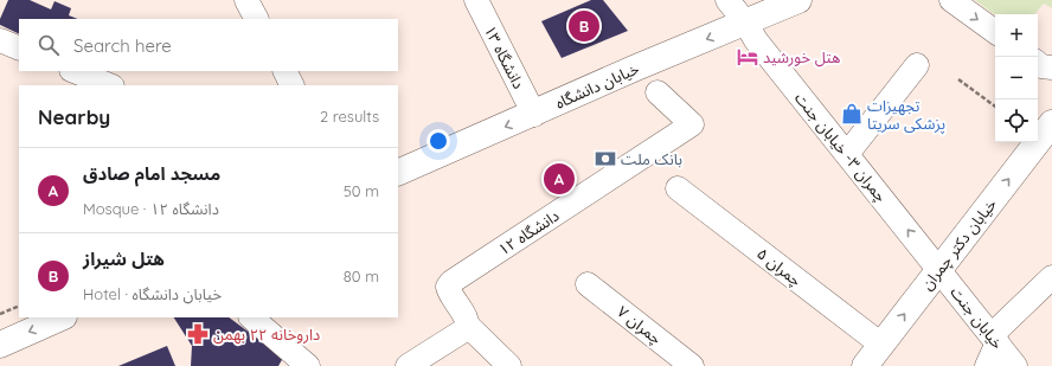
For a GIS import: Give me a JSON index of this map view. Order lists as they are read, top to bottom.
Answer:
{
  "streets": {
    "main road": ["خیابان دانشگاه", "خیابان دکتر چمران"],
    "street": [
      "دانشگاه ۱۳",
      "چمران ۳- خیابان جنت",
      "دانشگاه ۱۲",
      "چمران ۵",
      "خیابان جنت",
      "چمران ۷"
    ]
  },
  "crossings": [
    ["دانشگاه ۱۳", "خیابان دانشگاه"],
    ["خیابان دانشگاه", "چمران ۳- خیابان جنت"],
    ["چمران ۳- خیابان جنت", "خیابان دکتر چمران"],
    ["چمران ۳- خیابان جنت", "خیابان جنت"],
    ["خیابان دکتر چمران", "چمران ۵"],
    ["خیابان دکتر چمران", "خیابان جنت"]
  ],
  "one_way": ["خیابان دانشگاه", "چمران ۳- خیابان جنت", "خیابان دکتر چمران"],
  "places": {
    "hotel": ["هتل خورشید"],
    "shop": ["تجهیزات پزشکی سریتا"],
    "bank": ["بانک ملت"],
    "pharmacy": ["داروخانه ۲۲ بهمن"]
  },
  "page": {
    "pins": ["B", "A"],
    "map_buttons": ["+", "−"],
    "search": "Search here",
    "heading": ["Nearby", "2 results"],
    "list": [
      {
        "mark": "A",
        "name": "مسجد امام صادق",
        "note": "Mosque · دانشگاه ۱۲",
        "value": "50 m"
      },
      {
        "mark": "B",
        "name": "هتل شیراز",
        "note": "Hotel · خیابان دانشگاه",
        "value": "80 m"
      }
    ]
  }
}
